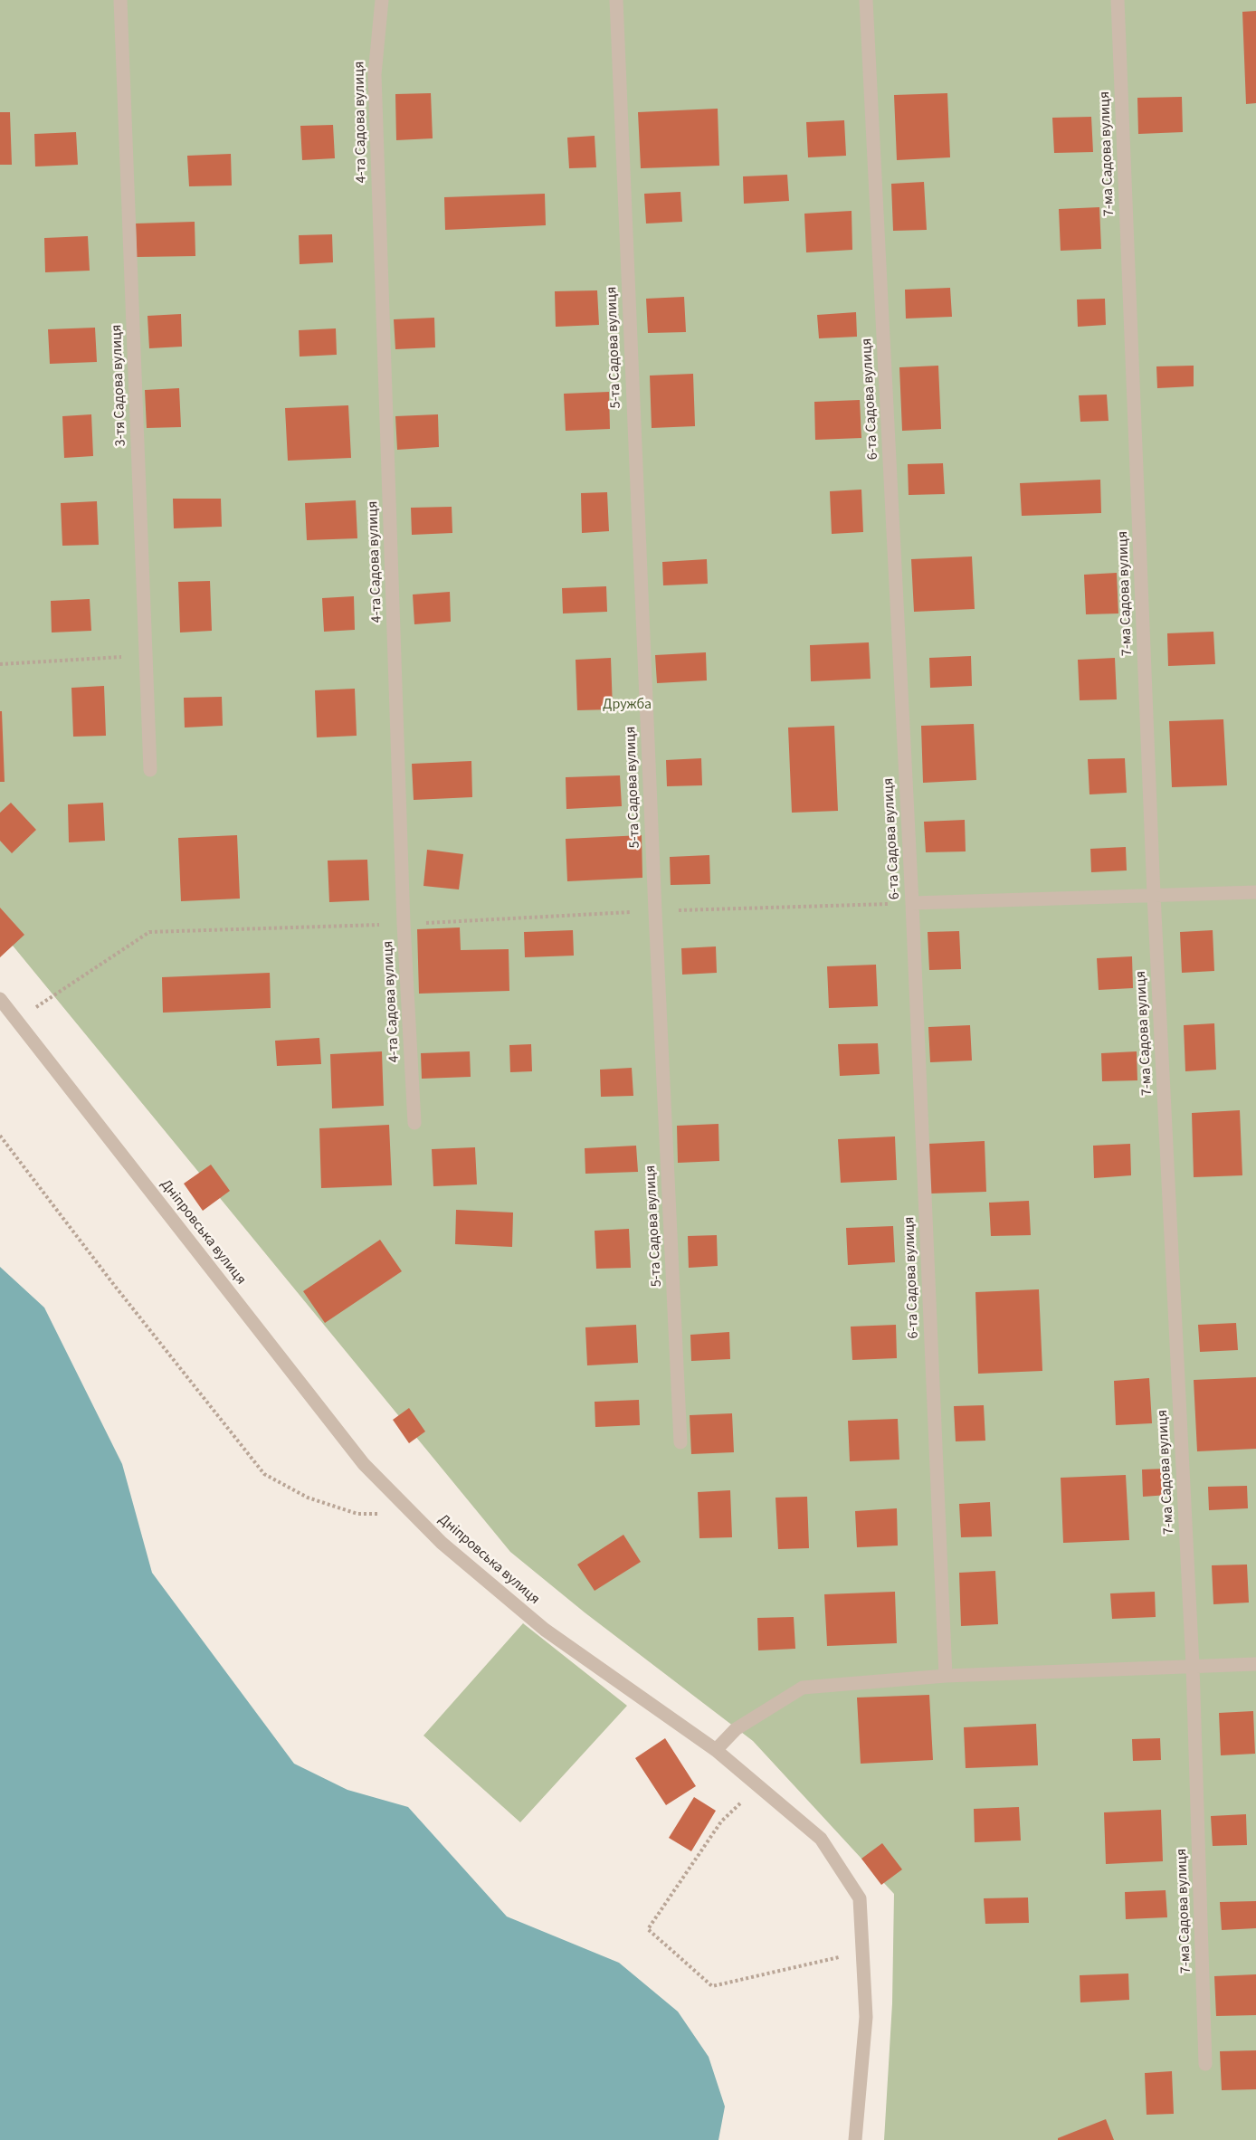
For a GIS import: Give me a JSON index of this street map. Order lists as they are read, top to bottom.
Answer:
{
  "streets": {
    "street": [
      "4-та Садова вулиця",
      "7-ма Садова вулиця",
      "5-та Садова вулиця",
      "3-тя Садова вулиця",
      "6-та Садова вулиця",
      "Дніпровська вулиця"
    ]
  },
  "parks": ["Дружба"]
}
